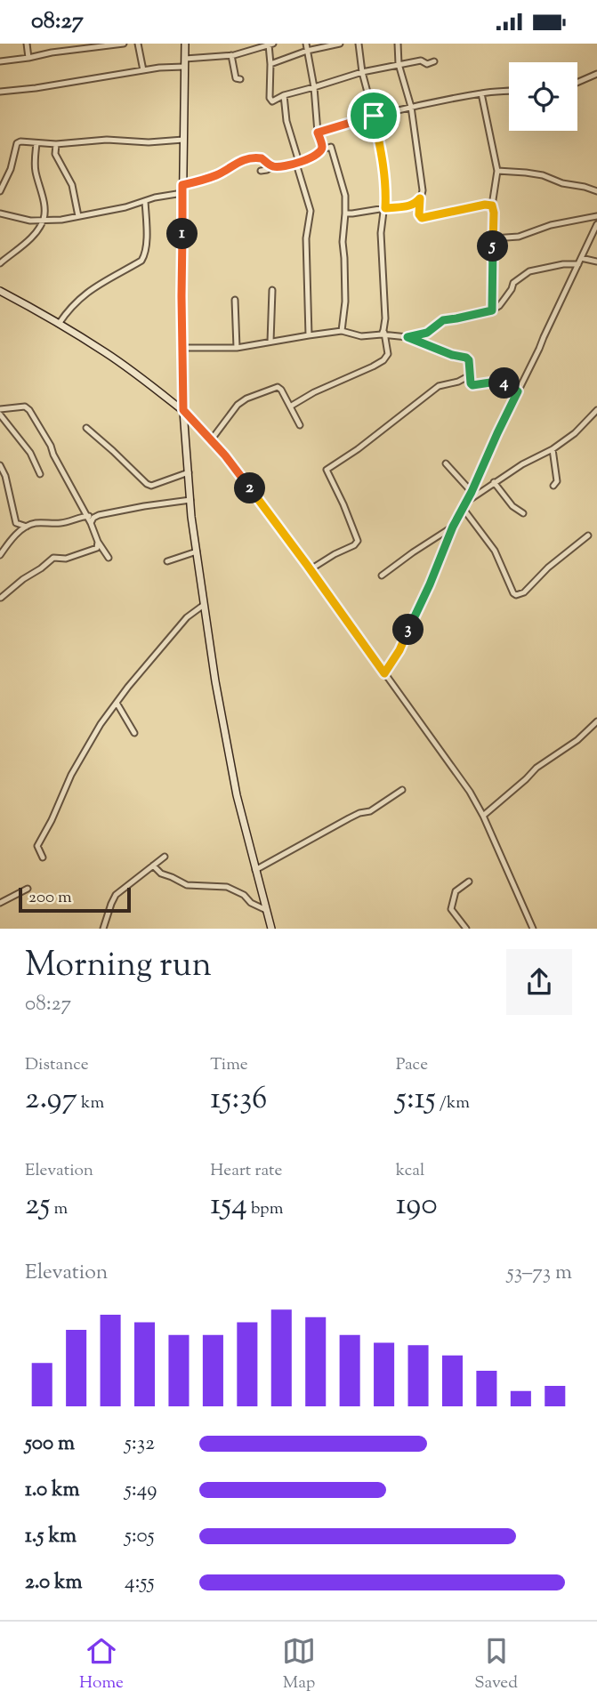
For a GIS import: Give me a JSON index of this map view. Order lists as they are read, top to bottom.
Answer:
{
  "scale_bar": "200 m",
  "page": {
    "status": "08:27",
    "pins": [
      "1",
      "5",
      "4",
      "2",
      "3"
    ],
    "scale": "200 m",
    "heading": ["Morning run", "08:27"],
    "stats": [
      ["Distance", "2.97 km"],
      ["Time", "15:36"],
      ["Pace", "5:15 /km"],
      ["Elevation", "25 m"],
      ["Heart rate", "154 bpm"],
      ["kcal", "190"]
    ],
    "chart": ["Elevation", "53–73 m"],
    "list": [
      {
        "name": "500 m",
        "note": "5:32"
      },
      {
        "name": "1.0 km",
        "note": "5:49"
      },
      {
        "name": "1.5 km",
        "note": "5:05"
      },
      {
        "name": "2.0 km",
        "note": "4:55"
      }
    ],
    "tabs": ["Home", "Map", "Saved"]
  }
}
